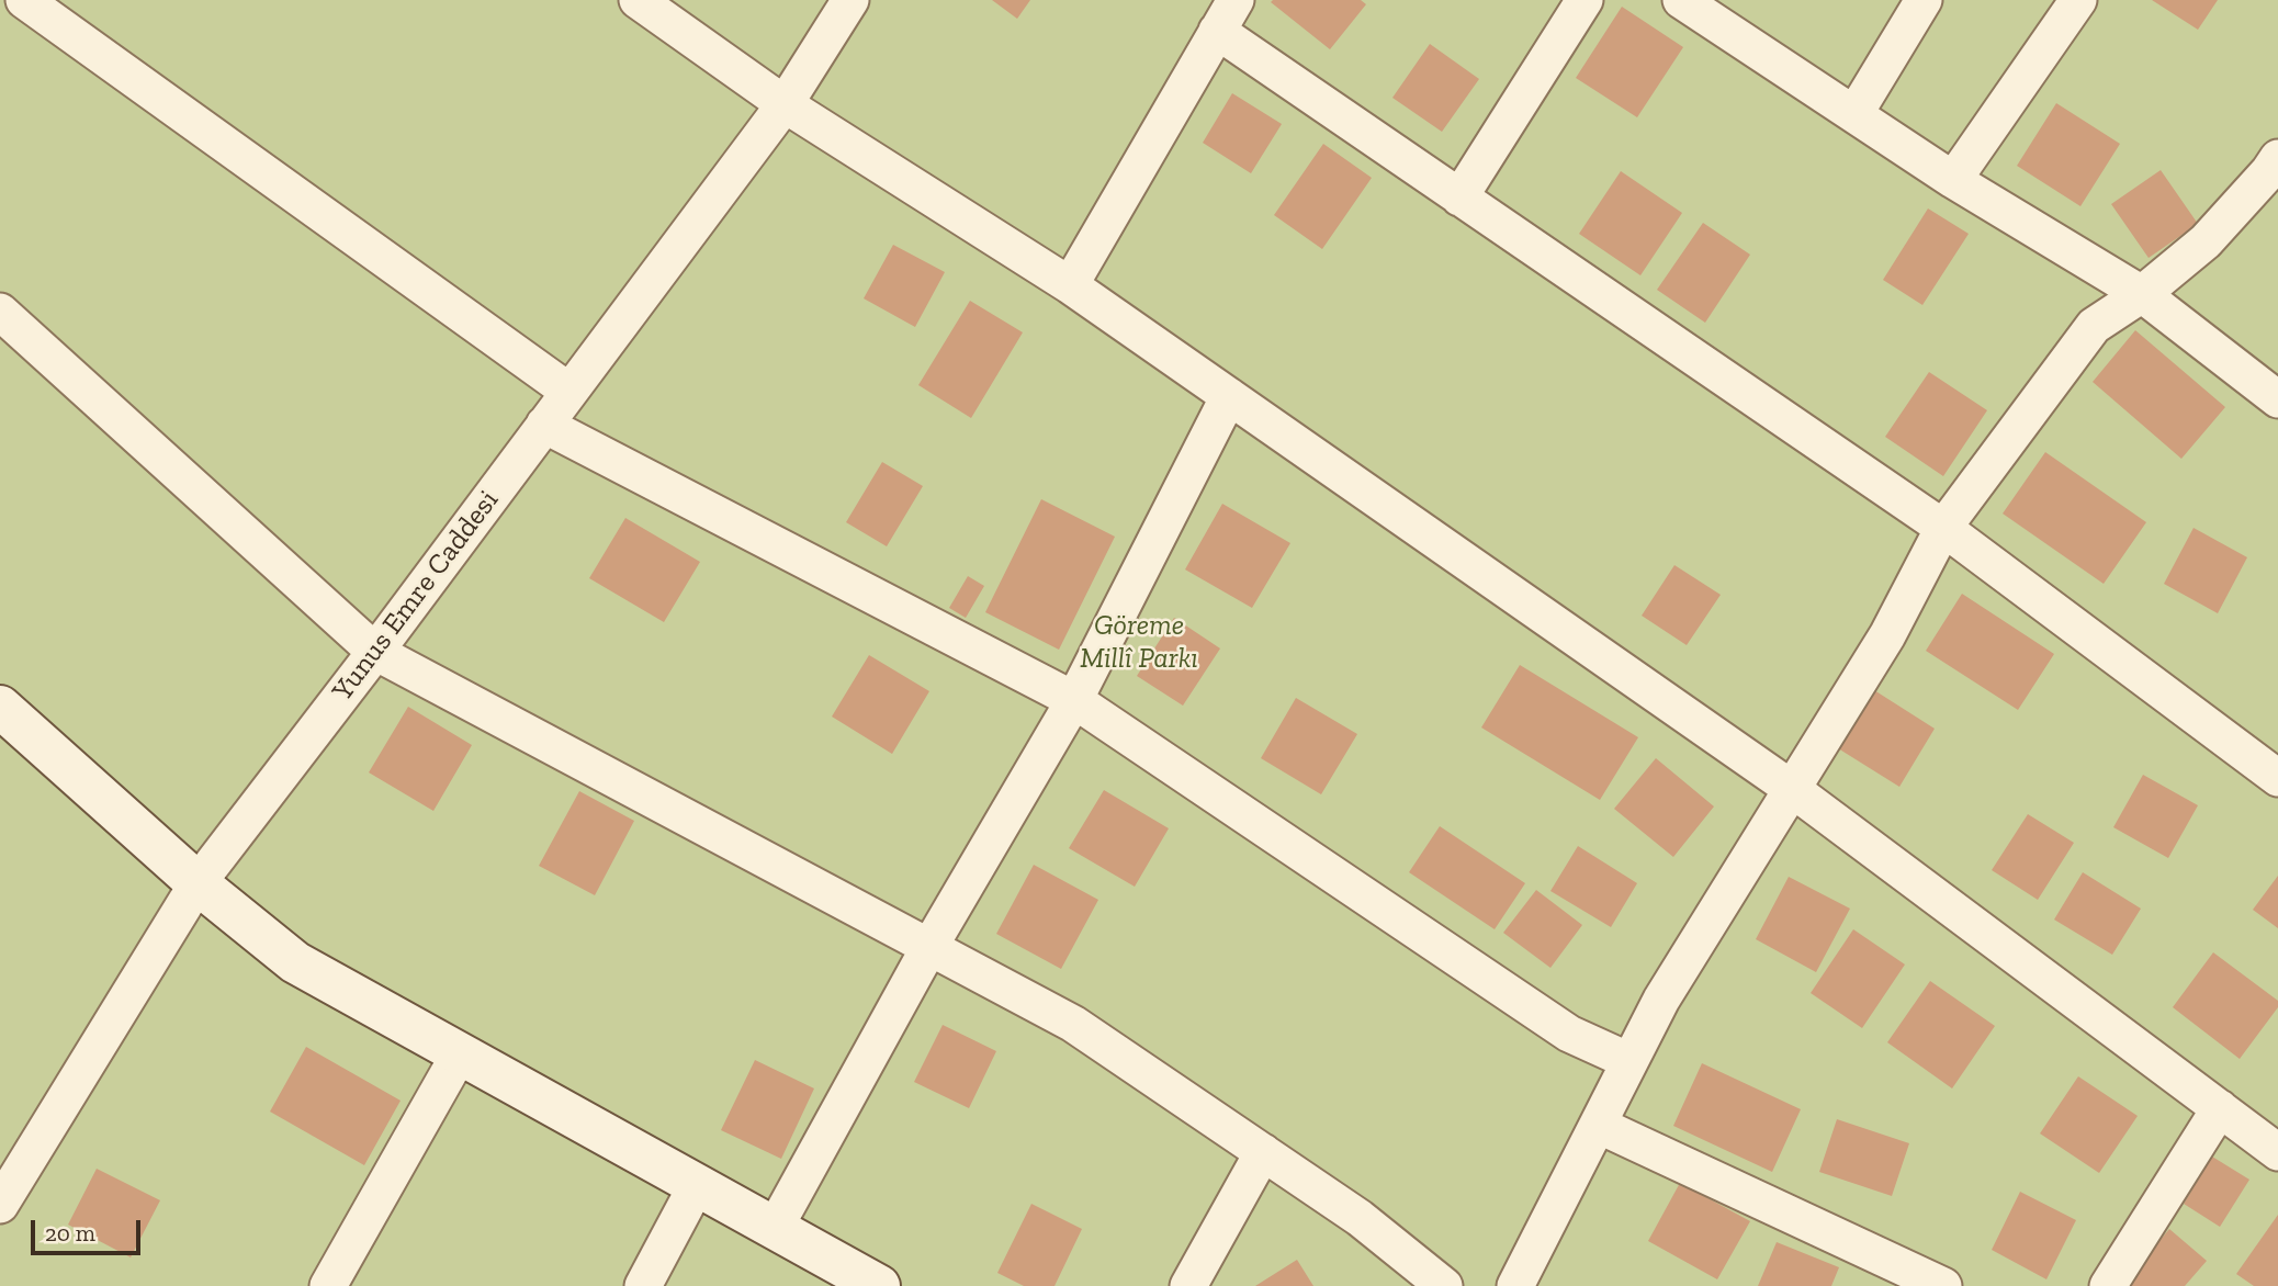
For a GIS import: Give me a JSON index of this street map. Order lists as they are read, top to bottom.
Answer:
{
  "streets": {
    "street": ["Yunus Emre Caddesi"]
  },
  "parks": ["Göreme Millî Parkı"],
  "scale_bar": "20 m"
}
